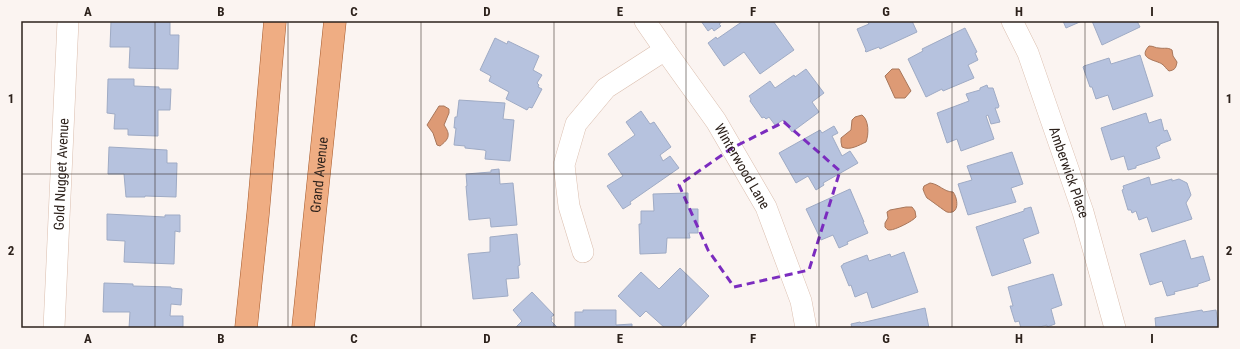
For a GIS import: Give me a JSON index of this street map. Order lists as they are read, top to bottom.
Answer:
{
  "streets": {
    "main road": ["Grand Avenue"],
    "street": ["Winterwood Lane", "Amberwick Place", "Gold Nugget Avenue"]
  },
  "grid": {
    "columns": [
      "A",
      "B",
      "C",
      "D",
      "E",
      "F",
      "G",
      "H",
      "I"
    ],
    "rows": ["1", "2"]
  }
}
